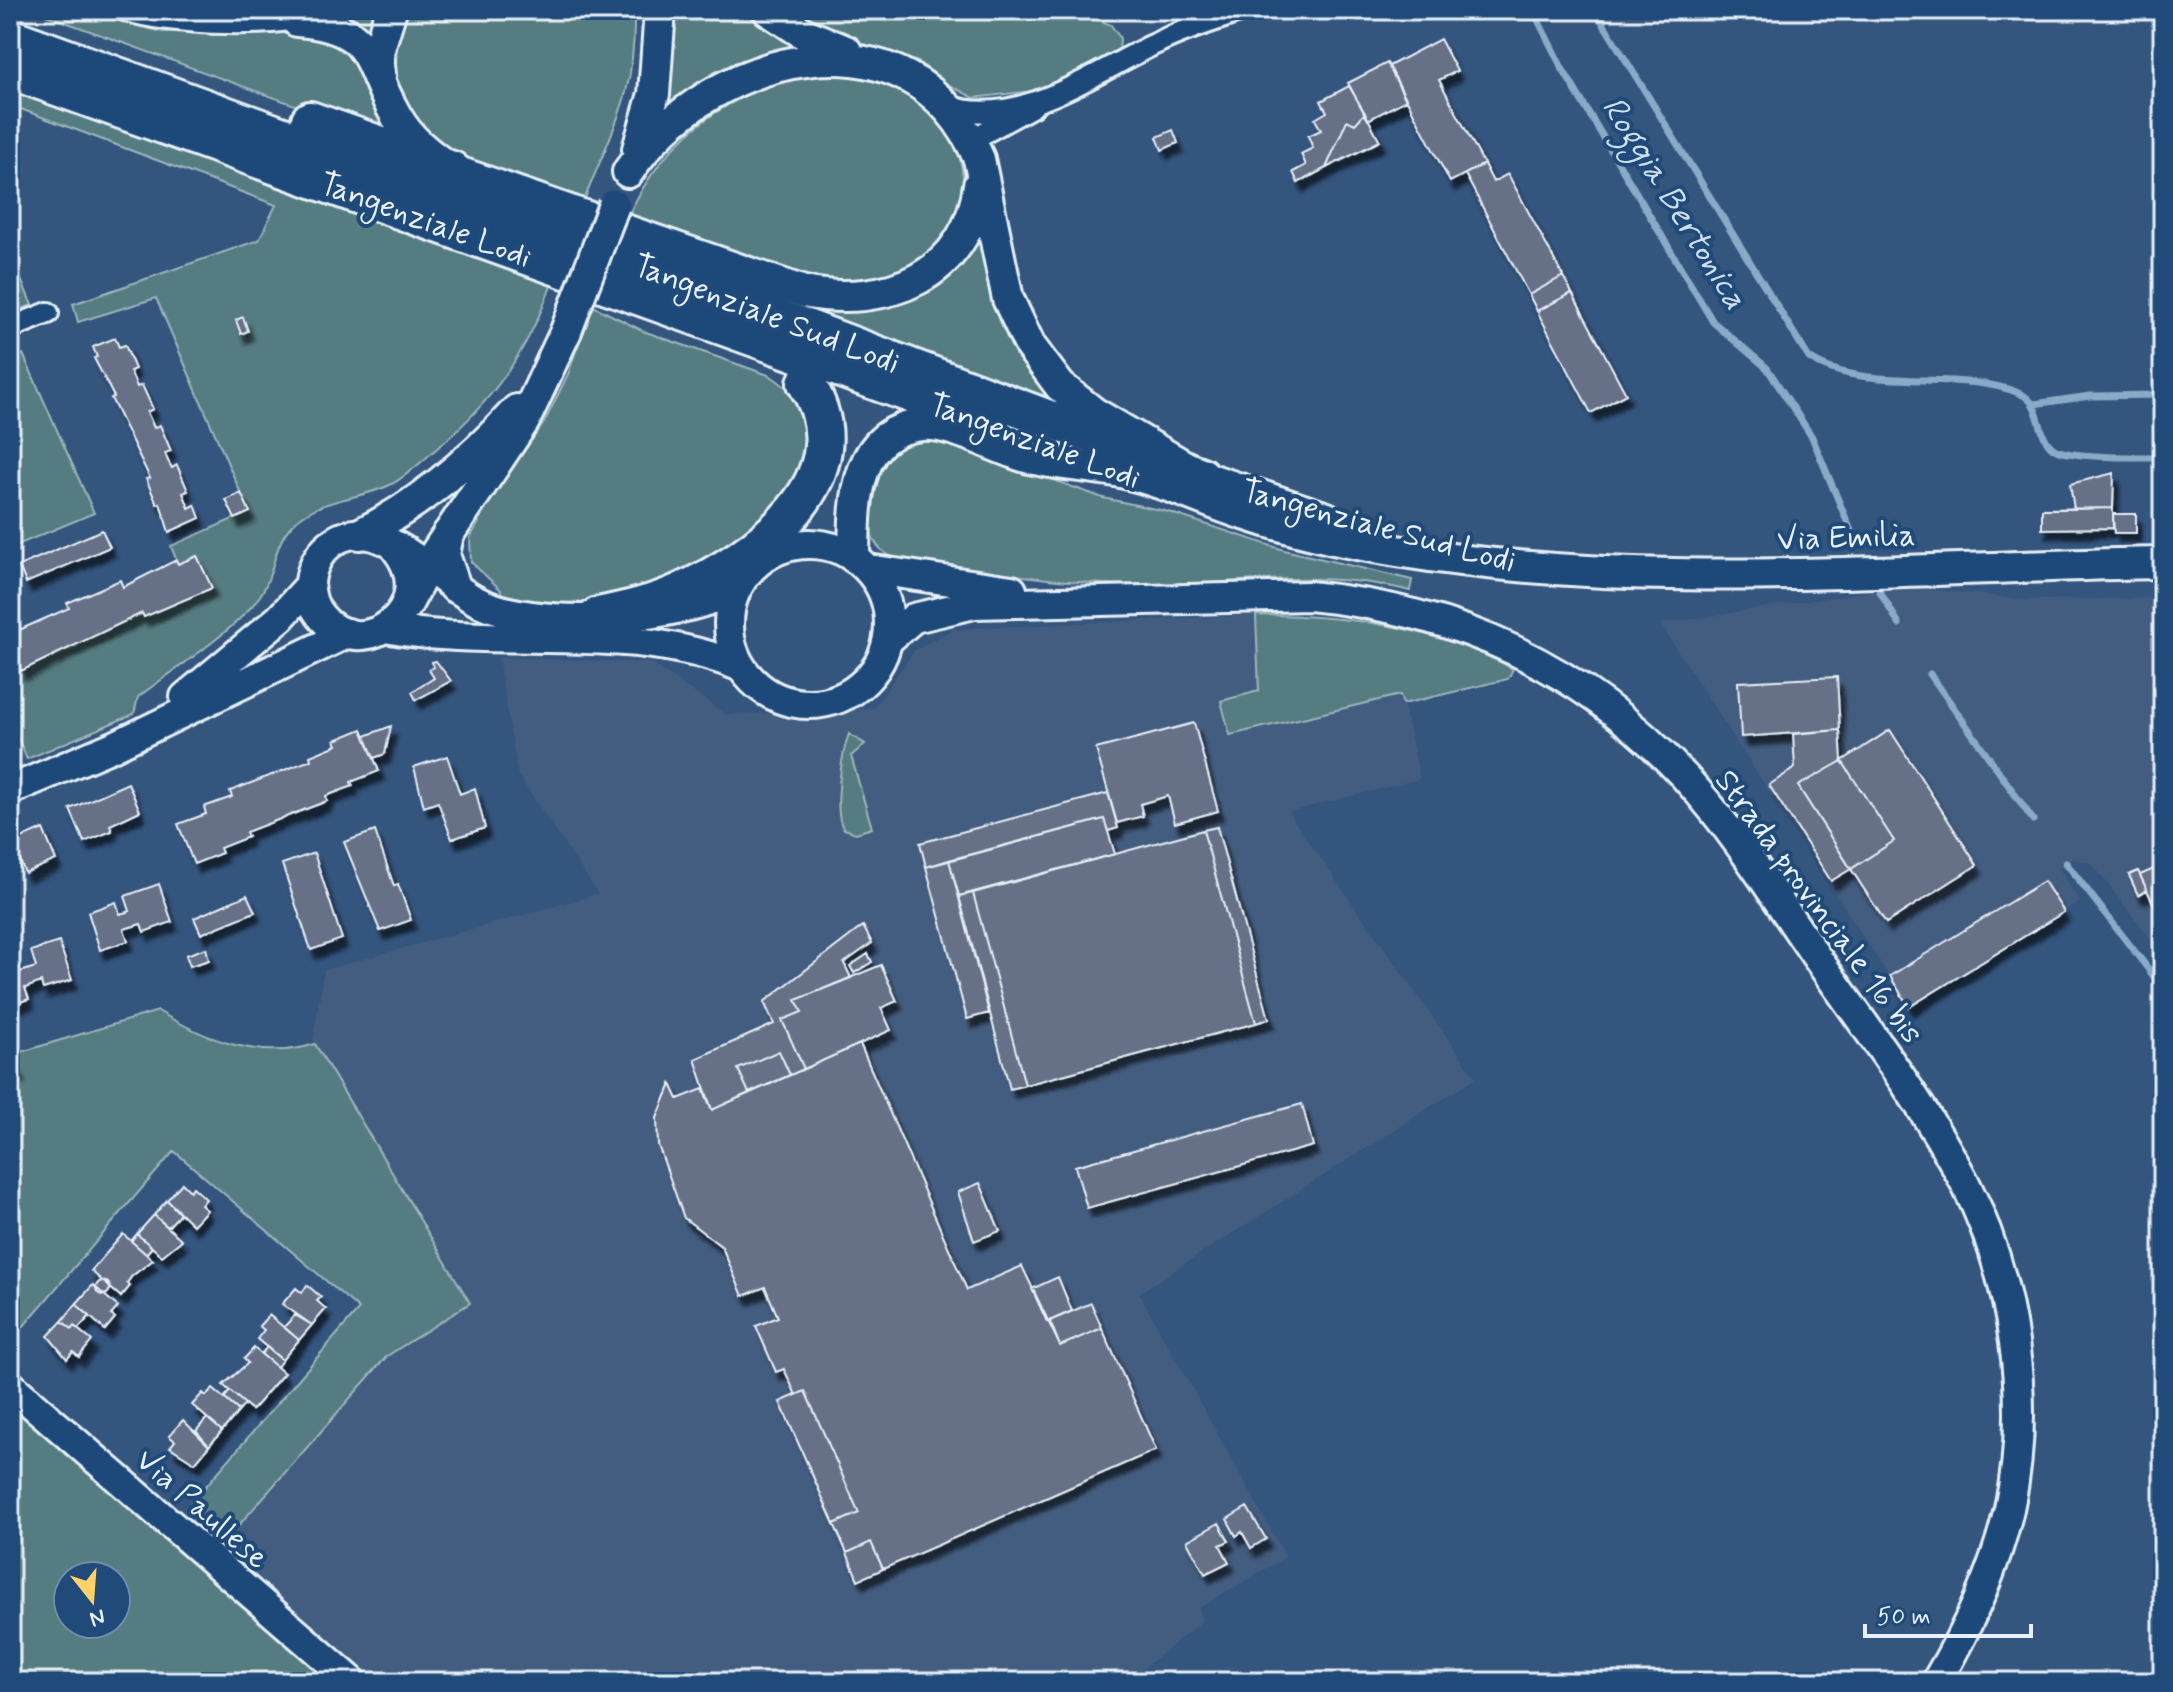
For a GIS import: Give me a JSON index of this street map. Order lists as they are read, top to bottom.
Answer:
{
  "streets": {
    "highway": ["Tangenziale Lodi", "Tangenziale Sud Lodi"],
    "main road": ["Via Emilia", "Strada provinciale 16 bis", "Via Paullese"]
  },
  "crossings": [
    ["Tangenziale Lodi", "Tangenziale Sud Lodi"],
    ["Tangenziale Lodi", "Via Emilia"],
    ["Tangenziale Sud Lodi", "Via Emilia"]
  ],
  "water": ["Roggia Bertonica"],
  "scale_bar": "50 m",
  "north": "bottom"
}
